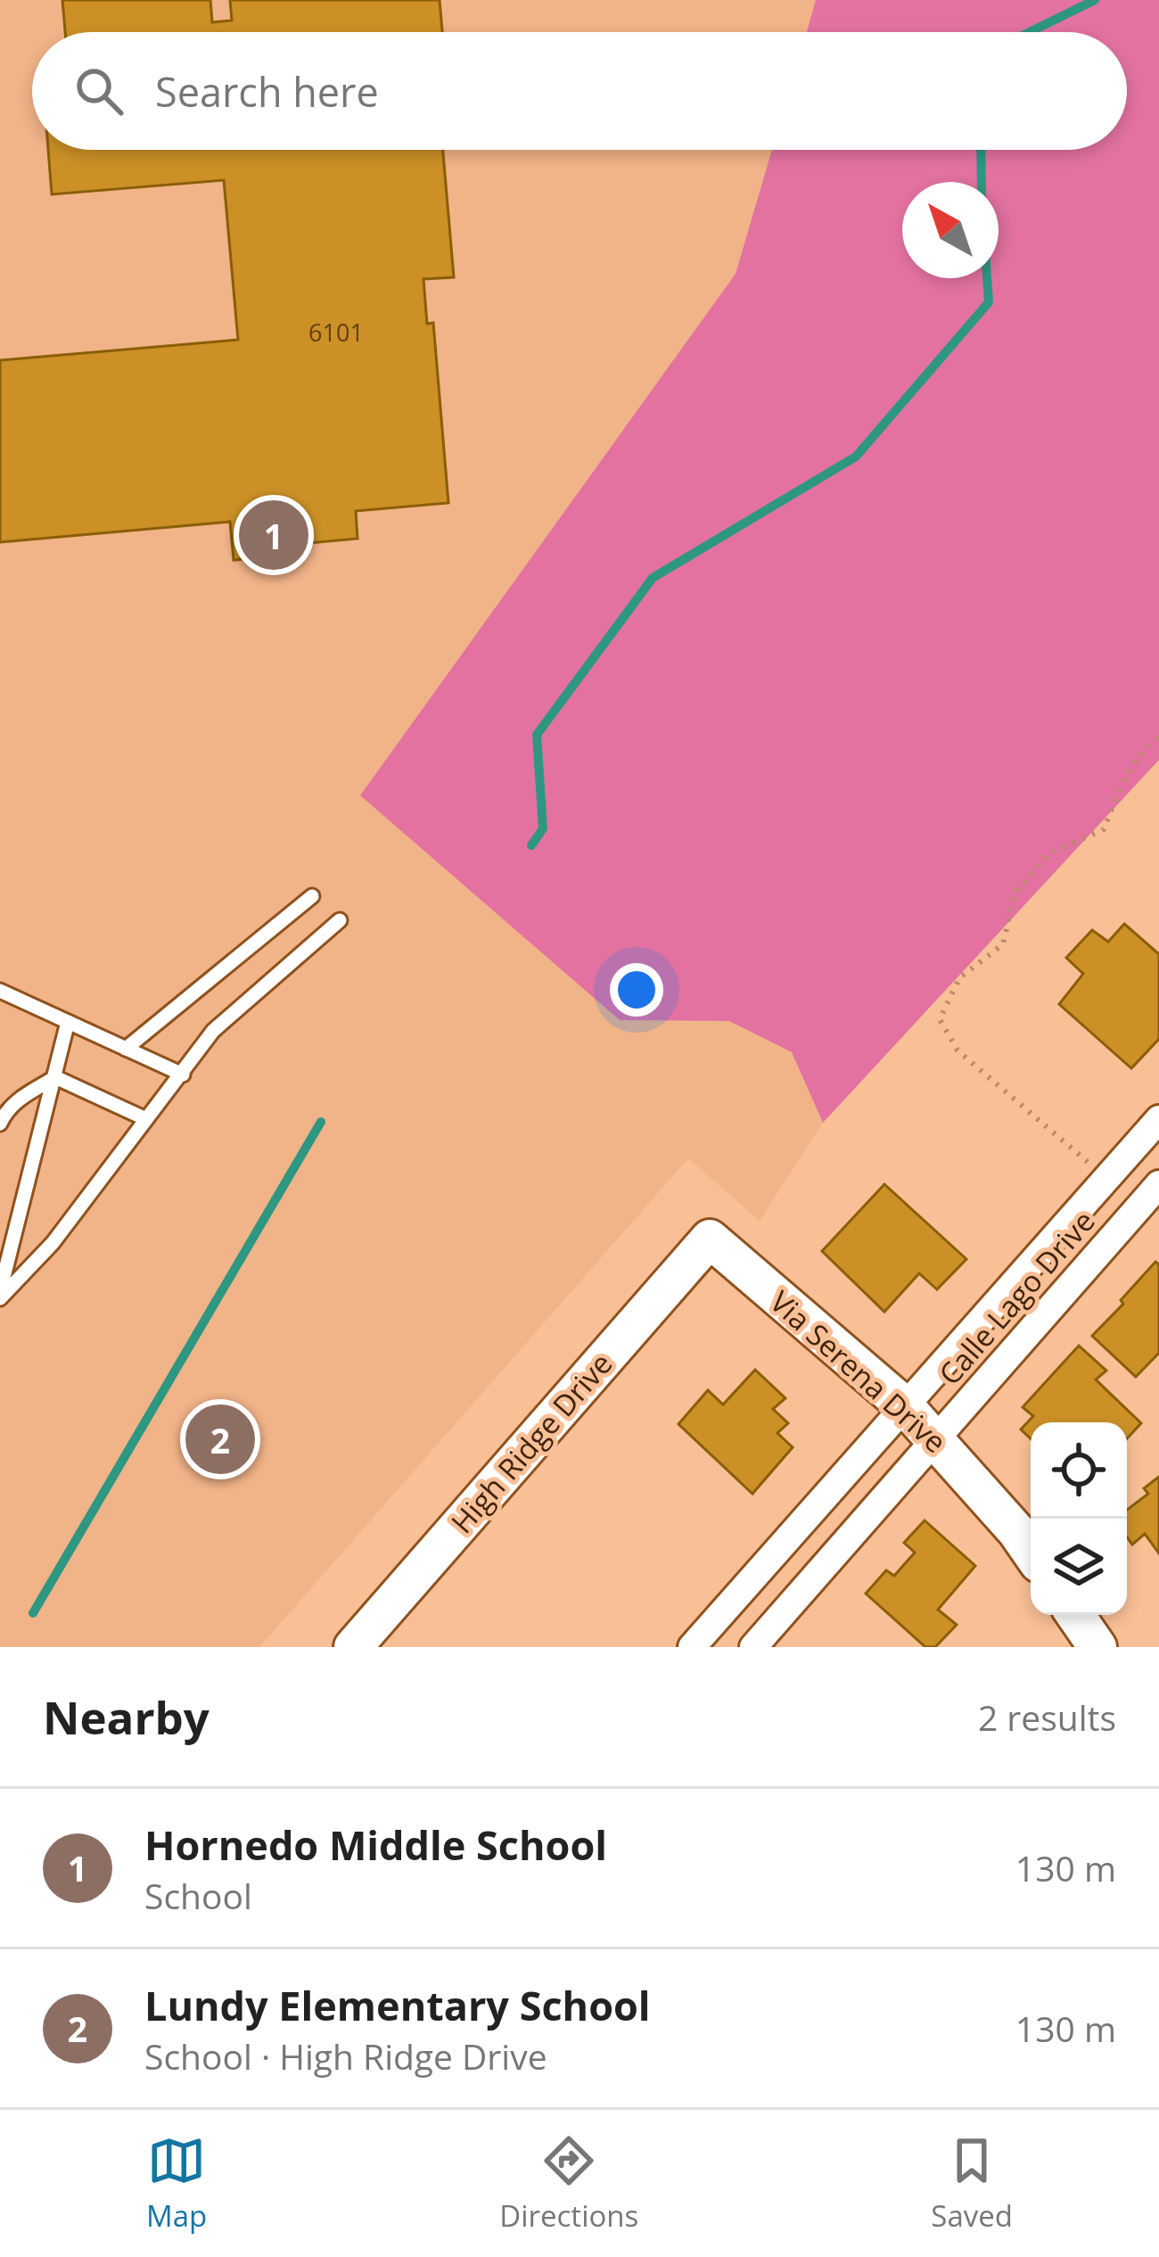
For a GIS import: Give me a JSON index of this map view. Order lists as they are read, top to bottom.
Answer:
{
  "streets": {
    "street": ["Calle Lago Drive", "Via Serena Drive", "High Ridge Drive"]
  },
  "crossings": [
    ["Calle Lago Drive", "Via Serena Drive"],
    ["Via Serena Drive", "High Ridge Drive"]
  ],
  "house_numbers": ["6101"],
  "north": "top left",
  "page": {
    "search": "Search here",
    "pins": ["1", "2"],
    "heading": ["Nearby", "2 results"],
    "list": [
      {
        "mark": "1",
        "name": "Hornedo Middle School",
        "note": "School",
        "value": "130 m"
      },
      {
        "mark": "2",
        "name": "Lundy Elementary School",
        "note": "School · High Ridge Drive",
        "value": "130 m"
      }
    ],
    "nav": ["Map", "Directions", "Saved"]
  }
}
